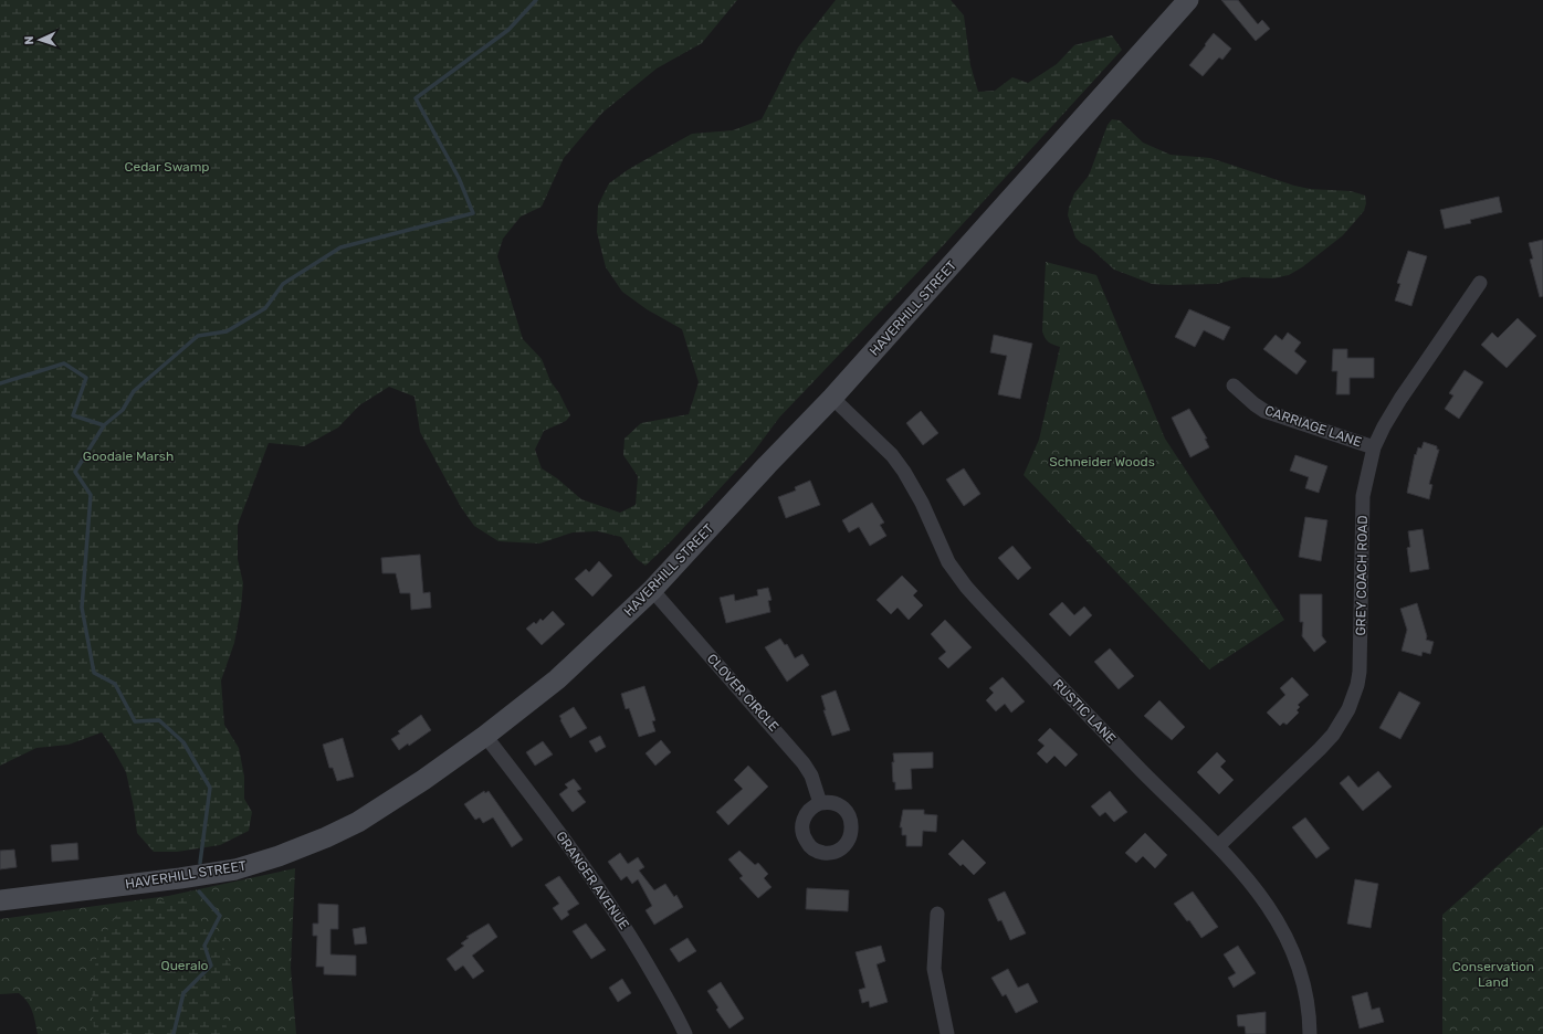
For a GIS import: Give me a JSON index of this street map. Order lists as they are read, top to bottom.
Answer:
{
  "streets": {
    "street": [
      "HAVERHILL STREET",
      "CARRIAGE LANE",
      "GREY COACH ROAD",
      "CLOVER CIRCLE",
      "RUSTIC LANE",
      "GRANGER AVENUE"
    ]
  },
  "crossings": [
    ["HAVERHILL STREET", "CLOVER CIRCLE"],
    ["HAVERHILL STREET", "RUSTIC LANE"],
    ["HAVERHILL STREET", "GRANGER AVENUE"],
    ["CARRIAGE LANE", "GREY COACH ROAD"],
    ["GREY COACH ROAD", "RUSTIC LANE"]
  ],
  "parks": [
    "Cedar Swamp",
    "Goodale Marsh",
    "Schneider Woods",
    "Queralo",
    "Conservation Land"
  ],
  "north": "left"
}
